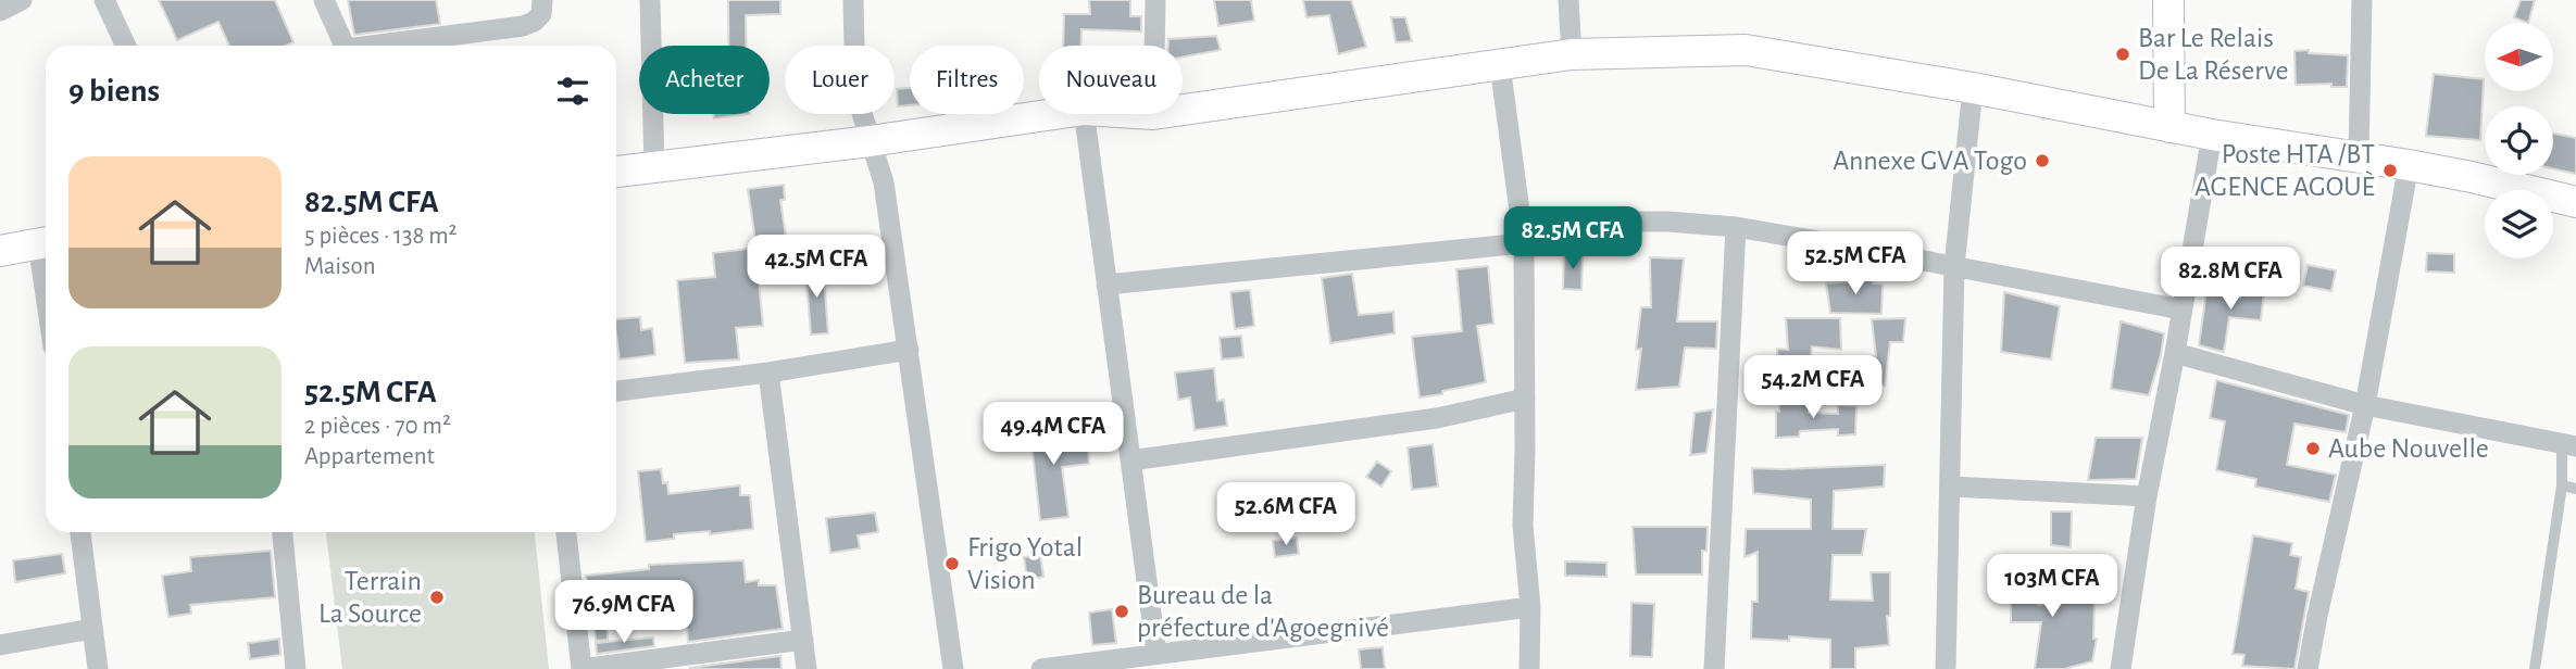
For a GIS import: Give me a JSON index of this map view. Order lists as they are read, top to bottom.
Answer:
{
  "places": [
    "Bar Le Relais De La Réserve",
    "Annexe GVA Togo",
    "Poste HTA /BT AGENCE AGOUÈ",
    "Aube Nouvelle",
    "Frigo Yotal Vision",
    "Terrain La Source",
    "Bureau de la préfecture d'Agoegnivé"
  ],
  "north": "left",
  "page": {
    "chip": [
      "Acheter",
      "Louer",
      "Filtres",
      "Nouveau"
    ],
    "heading": "9 biens",
    "list": [
      {
        "name": "82.5M CFA",
        "note": "5 pièces · 138 m² · Maison"
      },
      {
        "name": "52.5M CFA",
        "note": "2 pièces · 70 m² · Appartement"
      }
    ],
    "price": [
      "82.5M CFA",
      "52.5M CFA",
      "42.5M CFA",
      "82.8M CFA",
      "54.2M CFA",
      "49.4M CFA",
      "52.6M CFA",
      "103M CFA",
      "76.9M CFA"
    ]
  }
}
